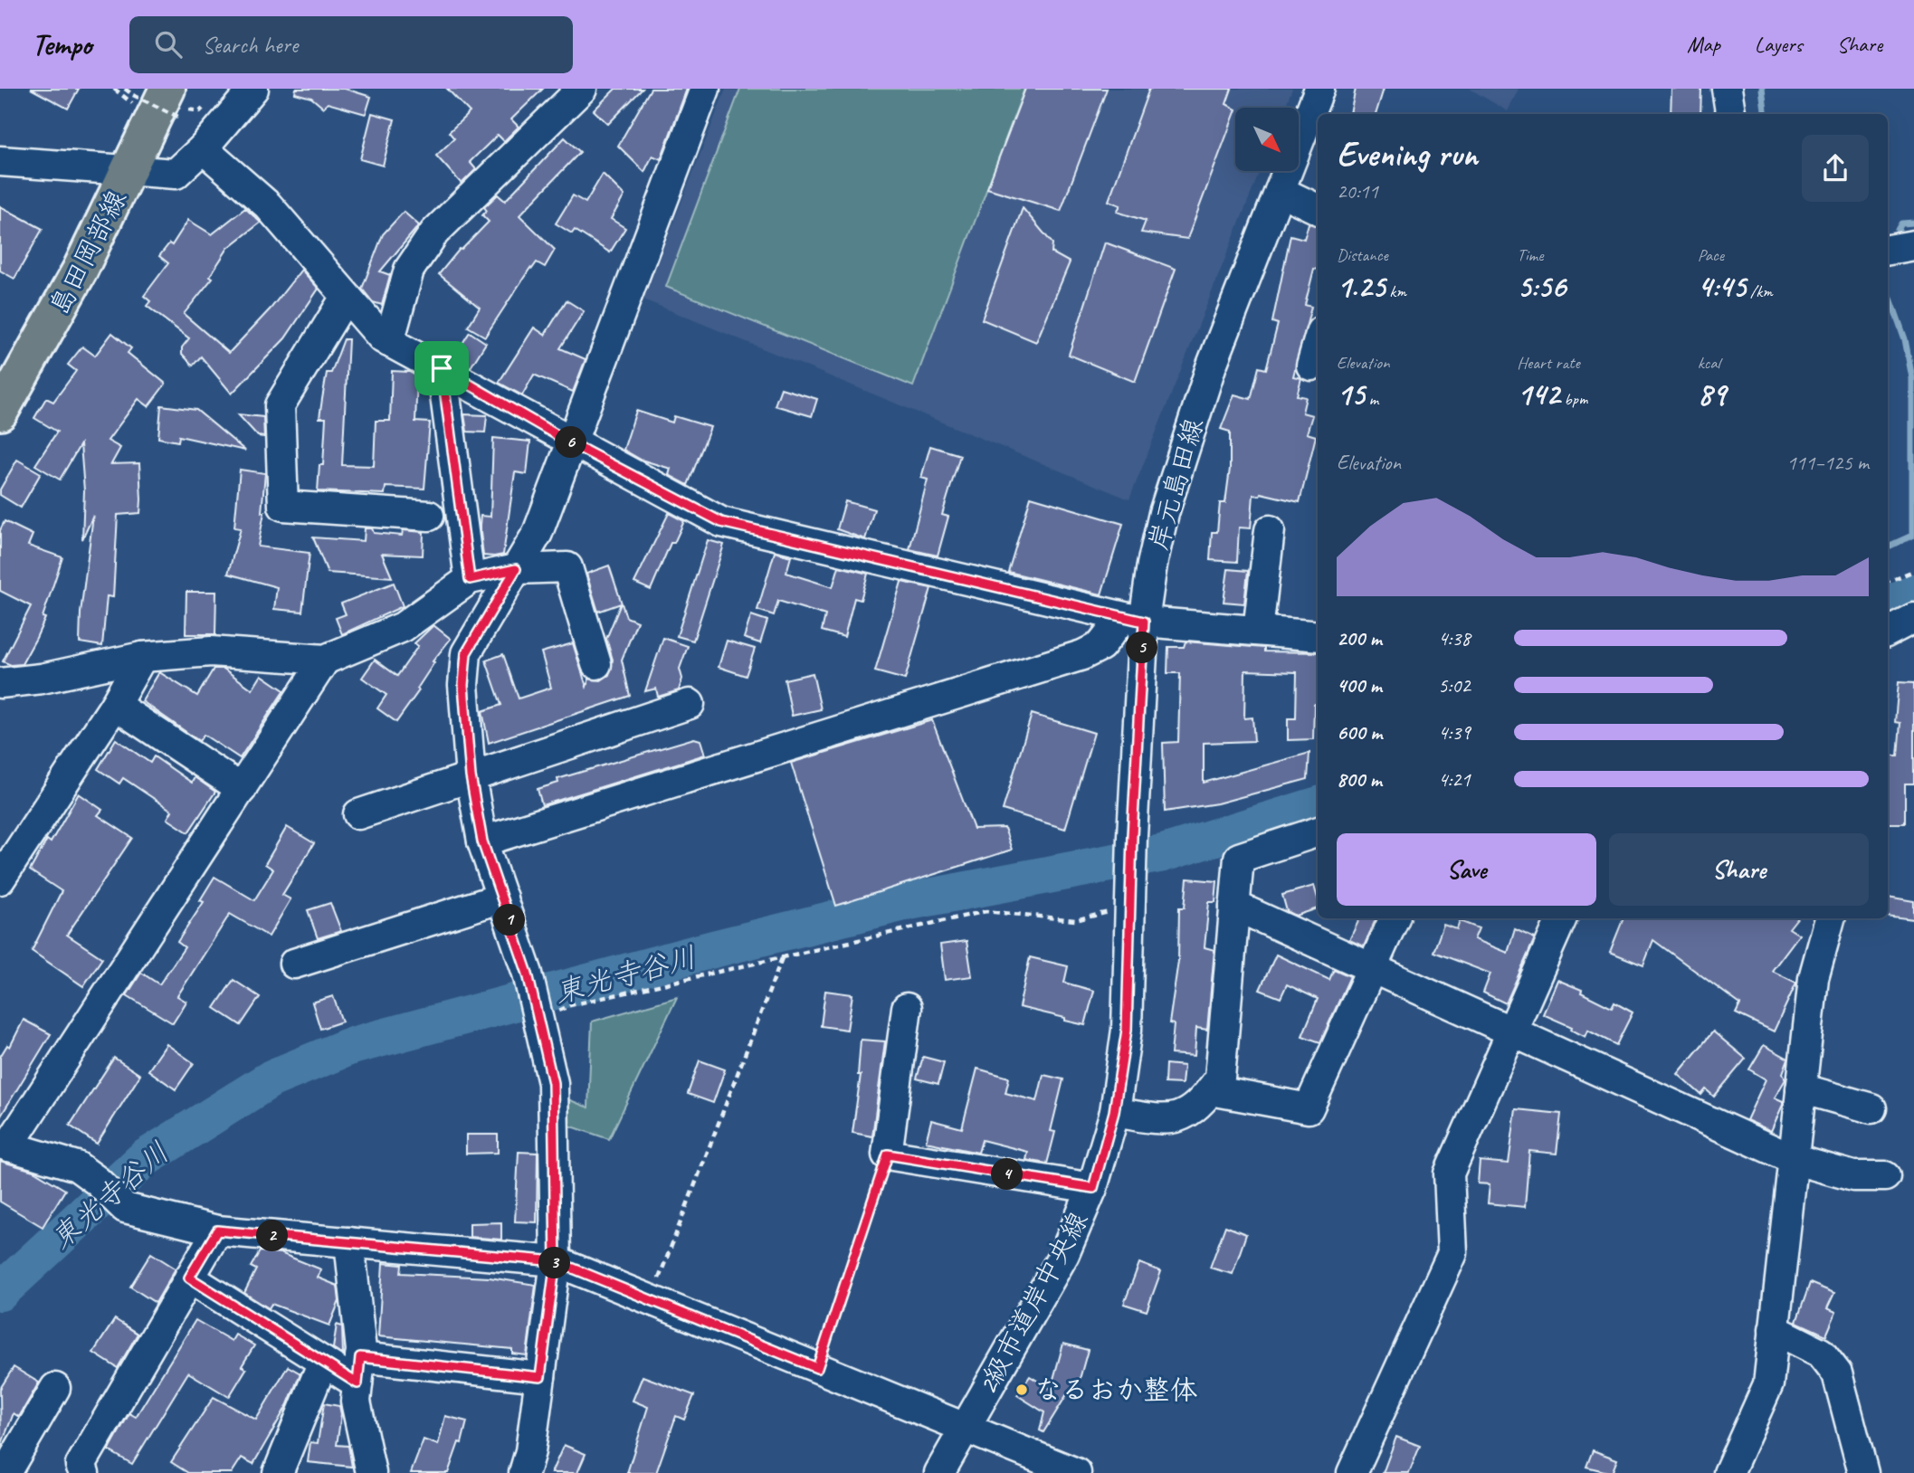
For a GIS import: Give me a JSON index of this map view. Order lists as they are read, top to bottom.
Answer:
{
  "streets": {
    "main road": ["島田岡部線"],
    "street": ["岸元島田線", "2級市道岸中央線"]
  },
  "crossings": [
    ["岸元島田線", "2級市道岸中央線"]
  ],
  "water": ["東光寺谷川"],
  "places": ["なるおか整体"],
  "north": "bottom right",
  "page": {
    "header": "Tempo",
    "search": "Search here",
    "nav": ["Map", "Layers", "Share"],
    "heading": ["Evening run", "20:11"],
    "stats": [
      ["Distance", "1.25 km"],
      ["Time", "5:56"],
      ["Pace", "4:45 /km"],
      ["Elevation", "15 m"],
      ["Heart rate", "142 bpm"],
      ["kcal", "89"]
    ],
    "pins": [
      "6",
      "5",
      "1",
      "4",
      "2",
      "3"
    ],
    "chart": ["Elevation", "111–125 m"],
    "list": [
      {
        "name": "200 m",
        "note": "4:38"
      },
      {
        "name": "400 m",
        "note": "5:02"
      },
      {
        "name": "600 m",
        "note": "4:39"
      },
      {
        "name": "800 m",
        "note": "4:21"
      }
    ],
    "buttons": ["Save", "Share"]
  }
}
